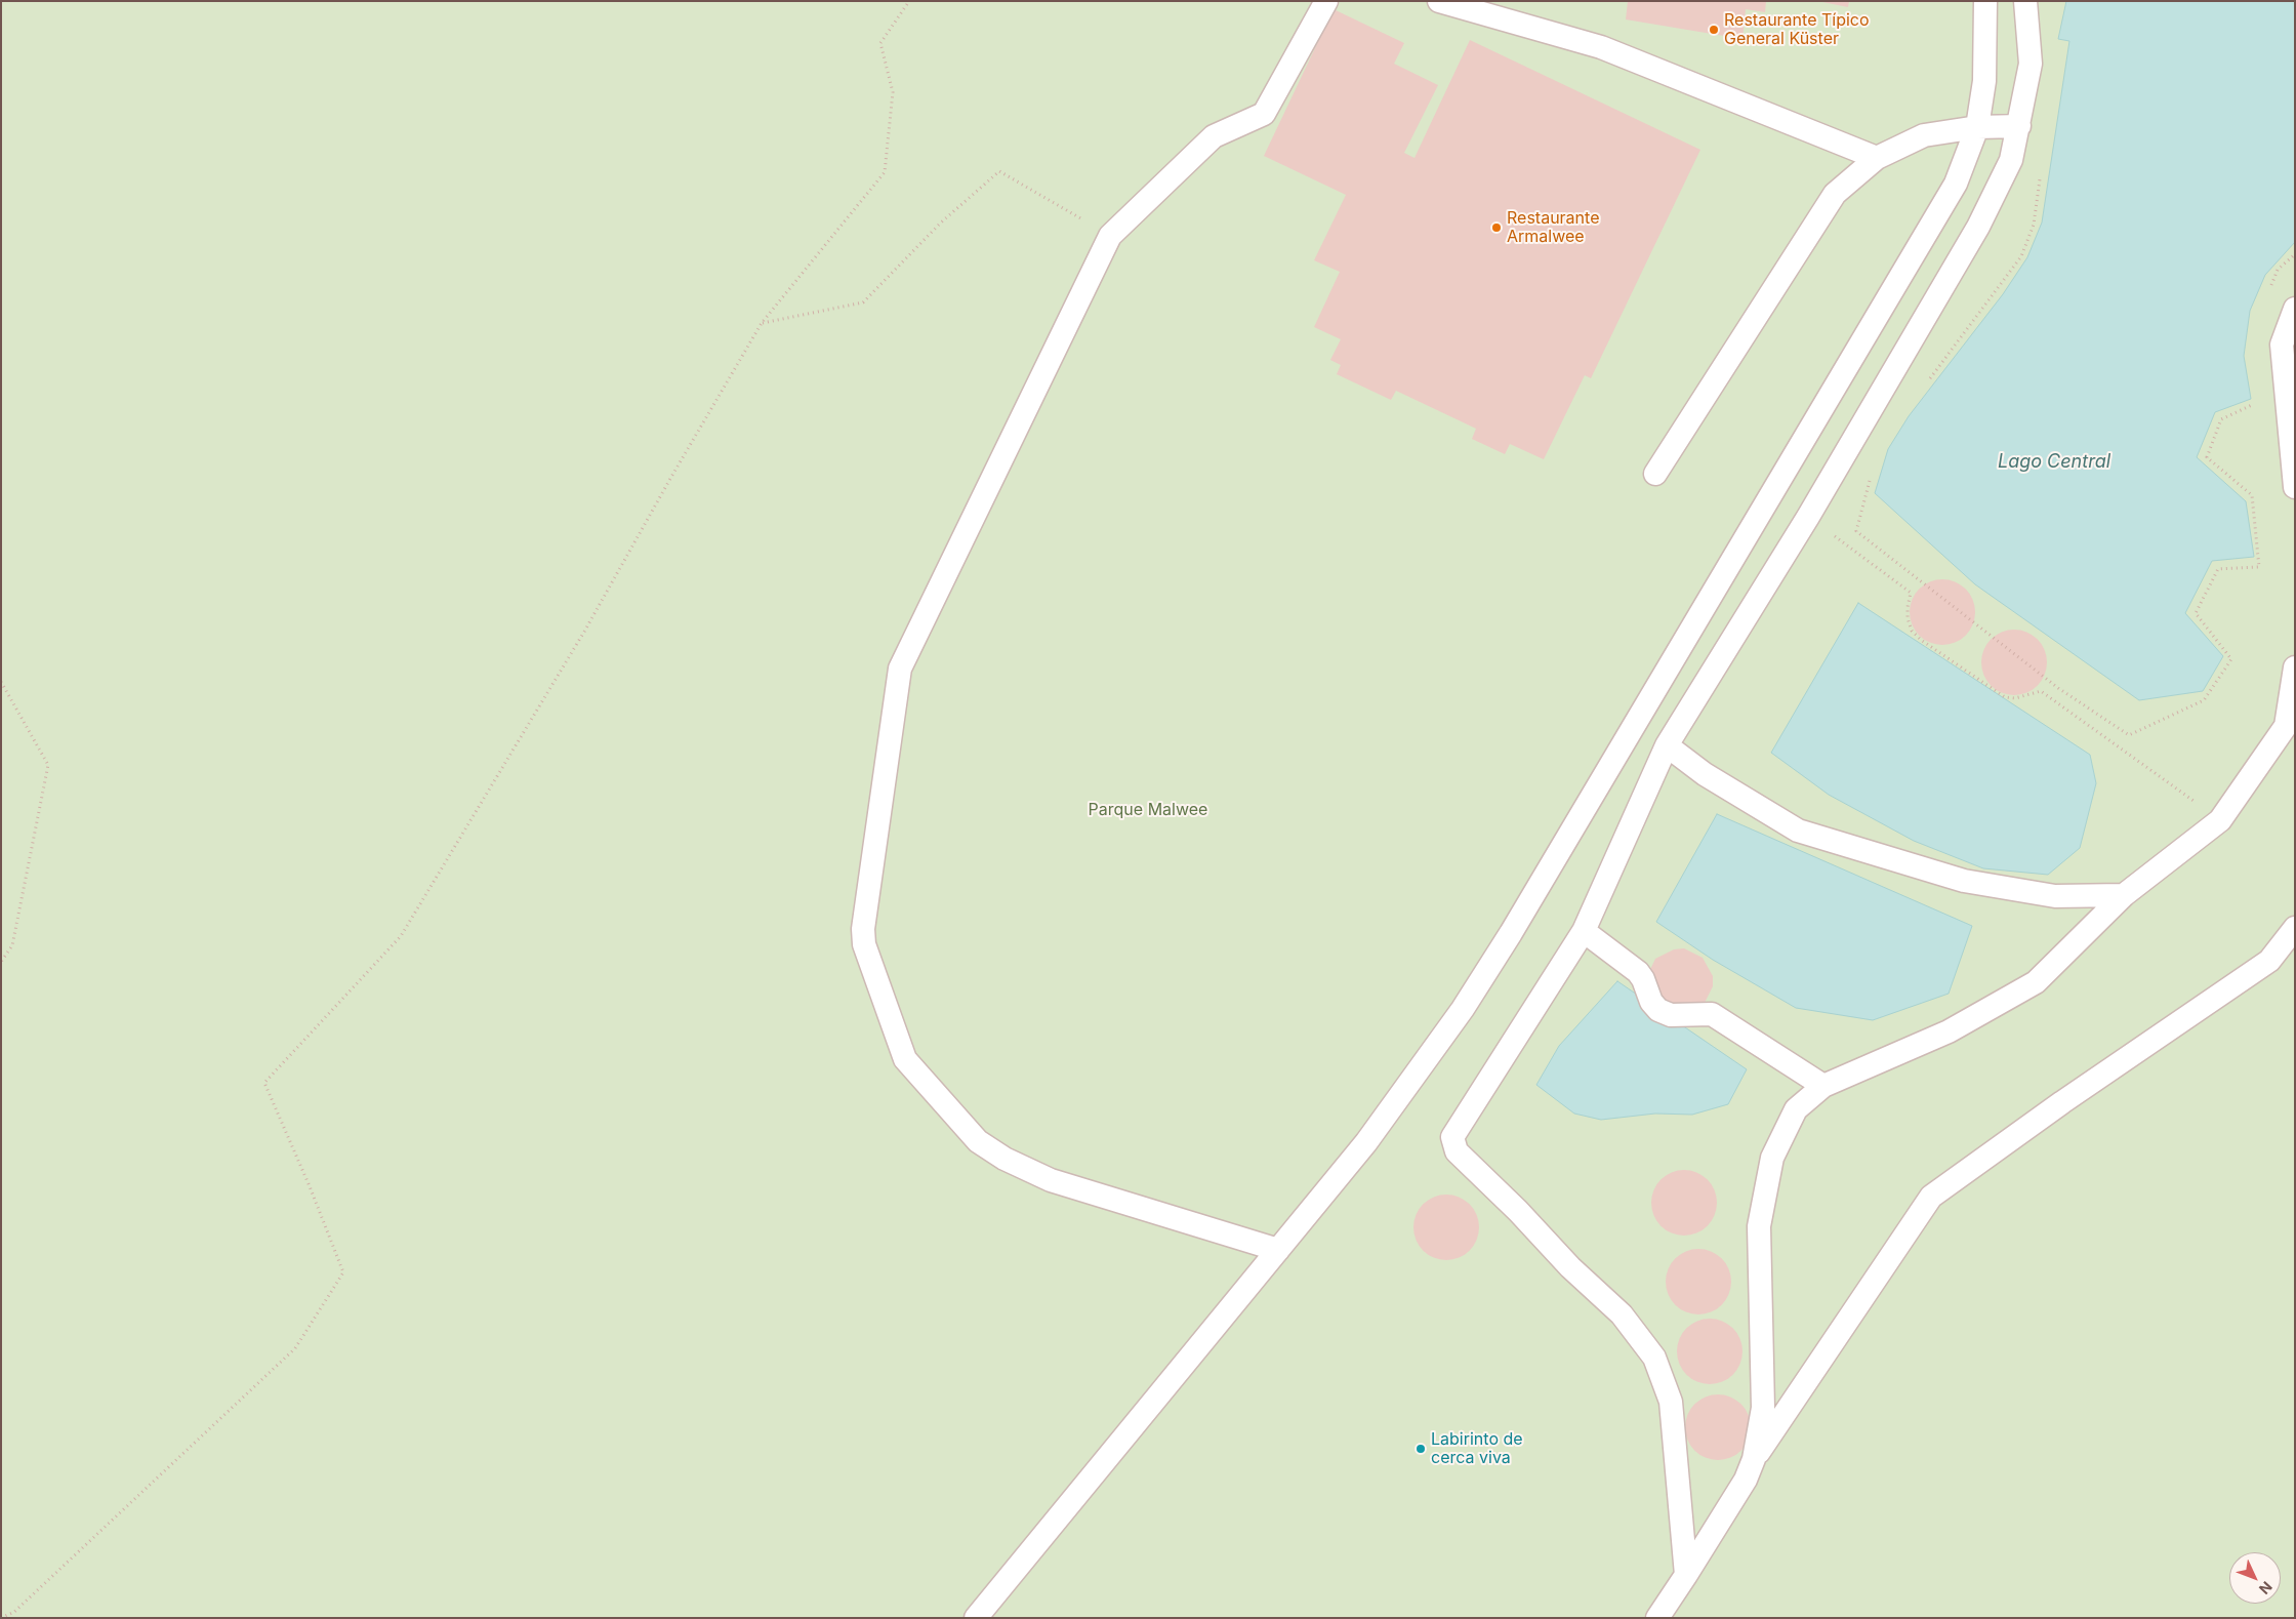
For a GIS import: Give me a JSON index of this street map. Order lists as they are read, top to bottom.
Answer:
{
  "water": ["Lago Central"],
  "parks": ["Parque Malwee"],
  "places": ["Restaurante Típico General Küster", "Restaurante Armalwee", "Labirinto de cerca viva"],
  "north": "bottom right"
}
